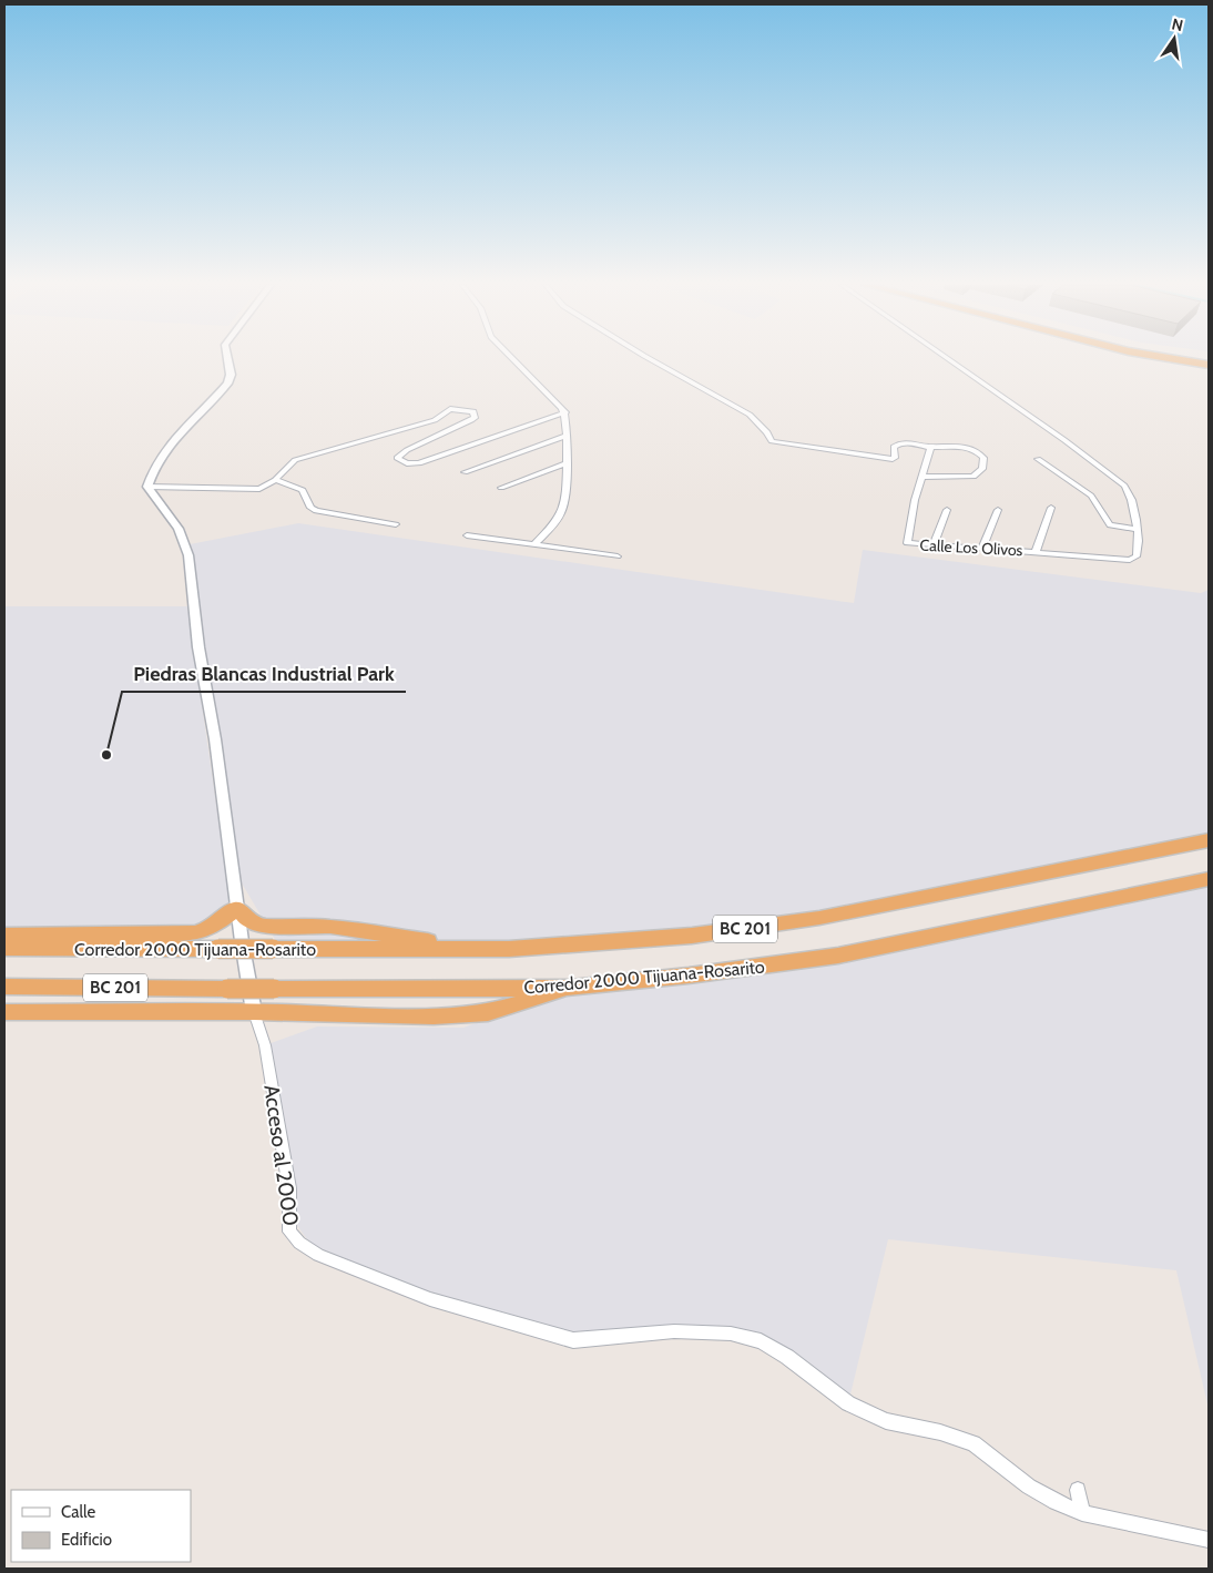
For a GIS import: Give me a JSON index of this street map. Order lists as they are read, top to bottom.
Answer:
{
  "streets": {
    "highway": ["BC 201", "Corredor 2000 Tijuana-Rosarito"],
    "street": ["Calle Los Olivos", "Acceso al 2000"]
  },
  "places": ["Piedras Blancas Industrial Park"],
  "legend": ["Calle", "Edificio"],
  "north": "top"
}
